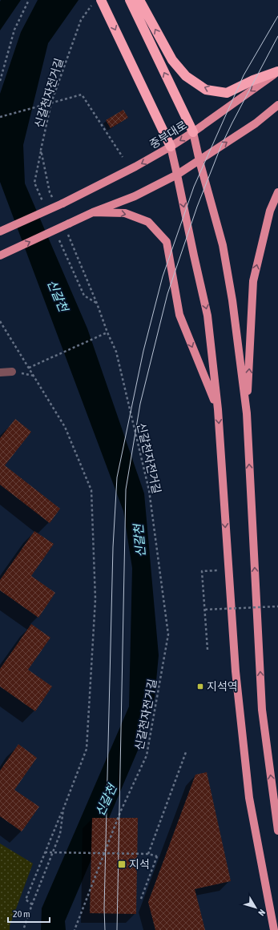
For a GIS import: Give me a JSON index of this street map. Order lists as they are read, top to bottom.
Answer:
{
  "streets": {
    "main road": ["중부대로"],
    "path": ["신갈천자전거길"]
  },
  "water": ["신갈천"],
  "places": {
    "transit": ["지석역", "지석"]
  },
  "scale_bar": "20 m",
  "north": "bottom right"
}
